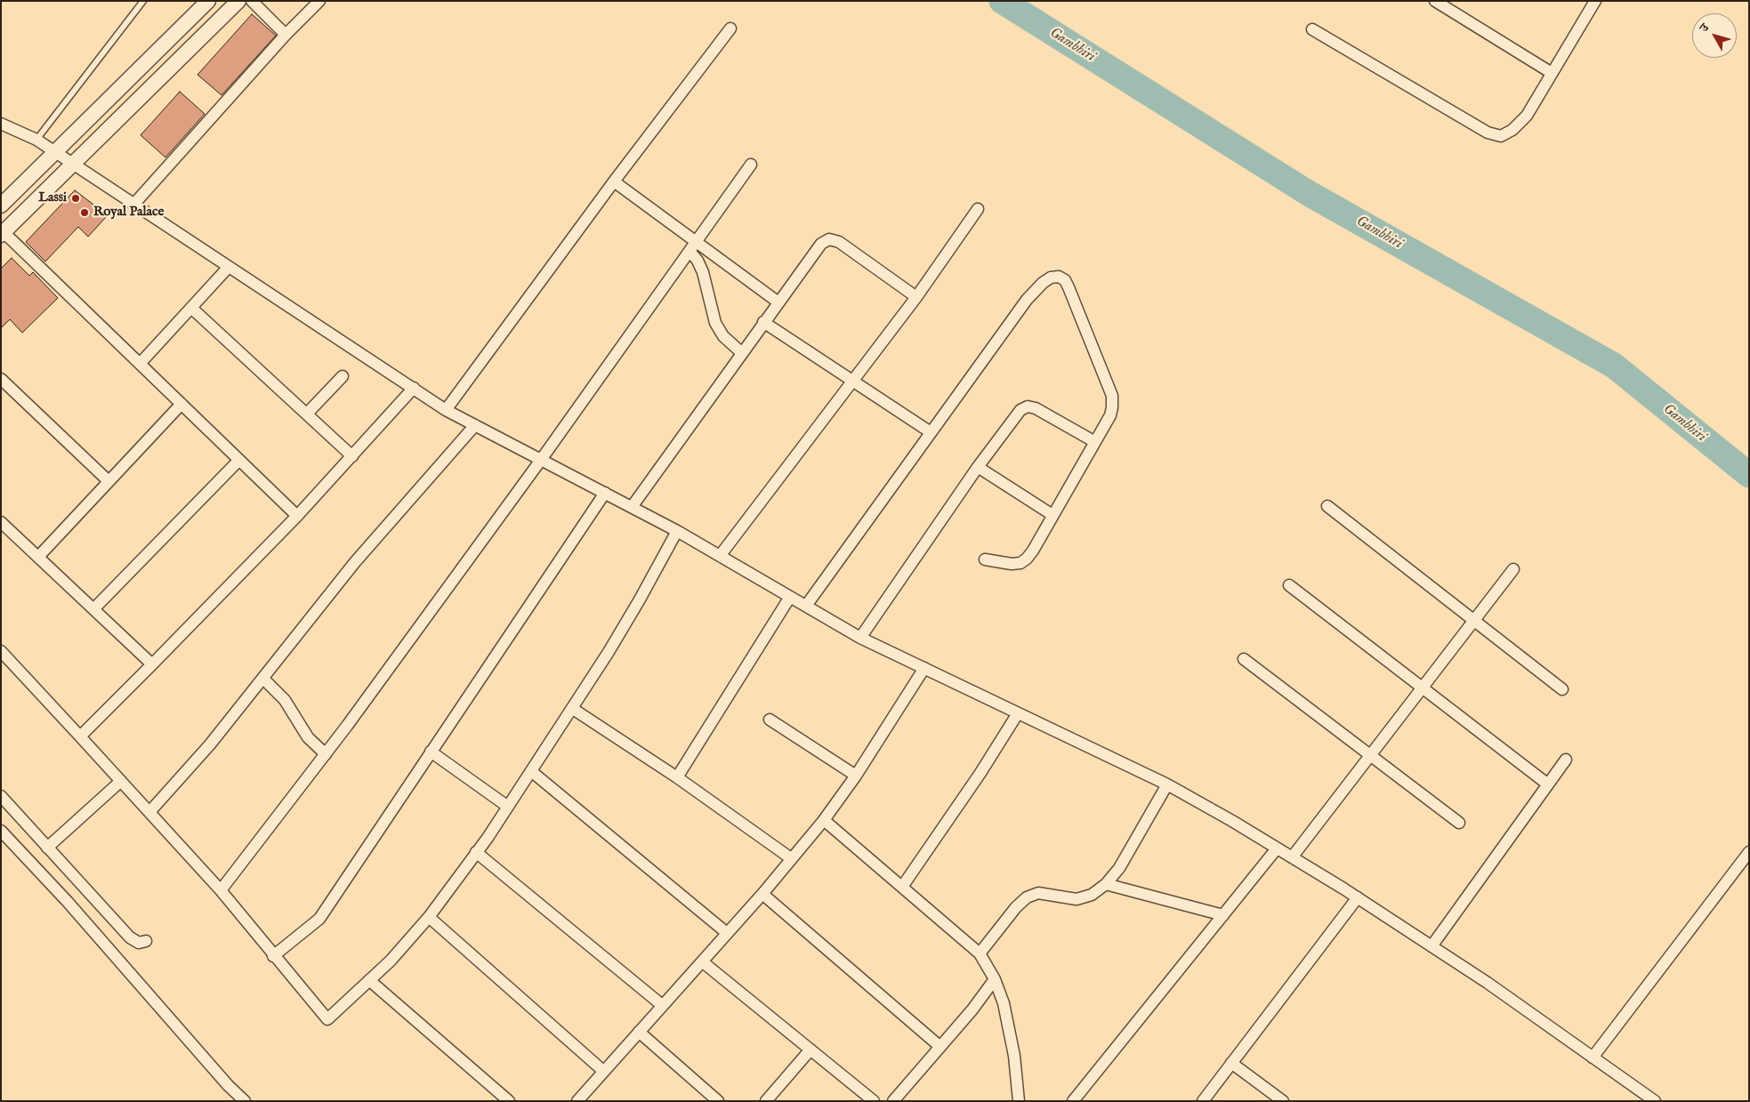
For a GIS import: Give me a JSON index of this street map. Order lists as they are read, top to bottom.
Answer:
{
  "water": ["Gambhiri"],
  "places": ["Lassi", "Royal Palace"],
  "north": "top left"
}
